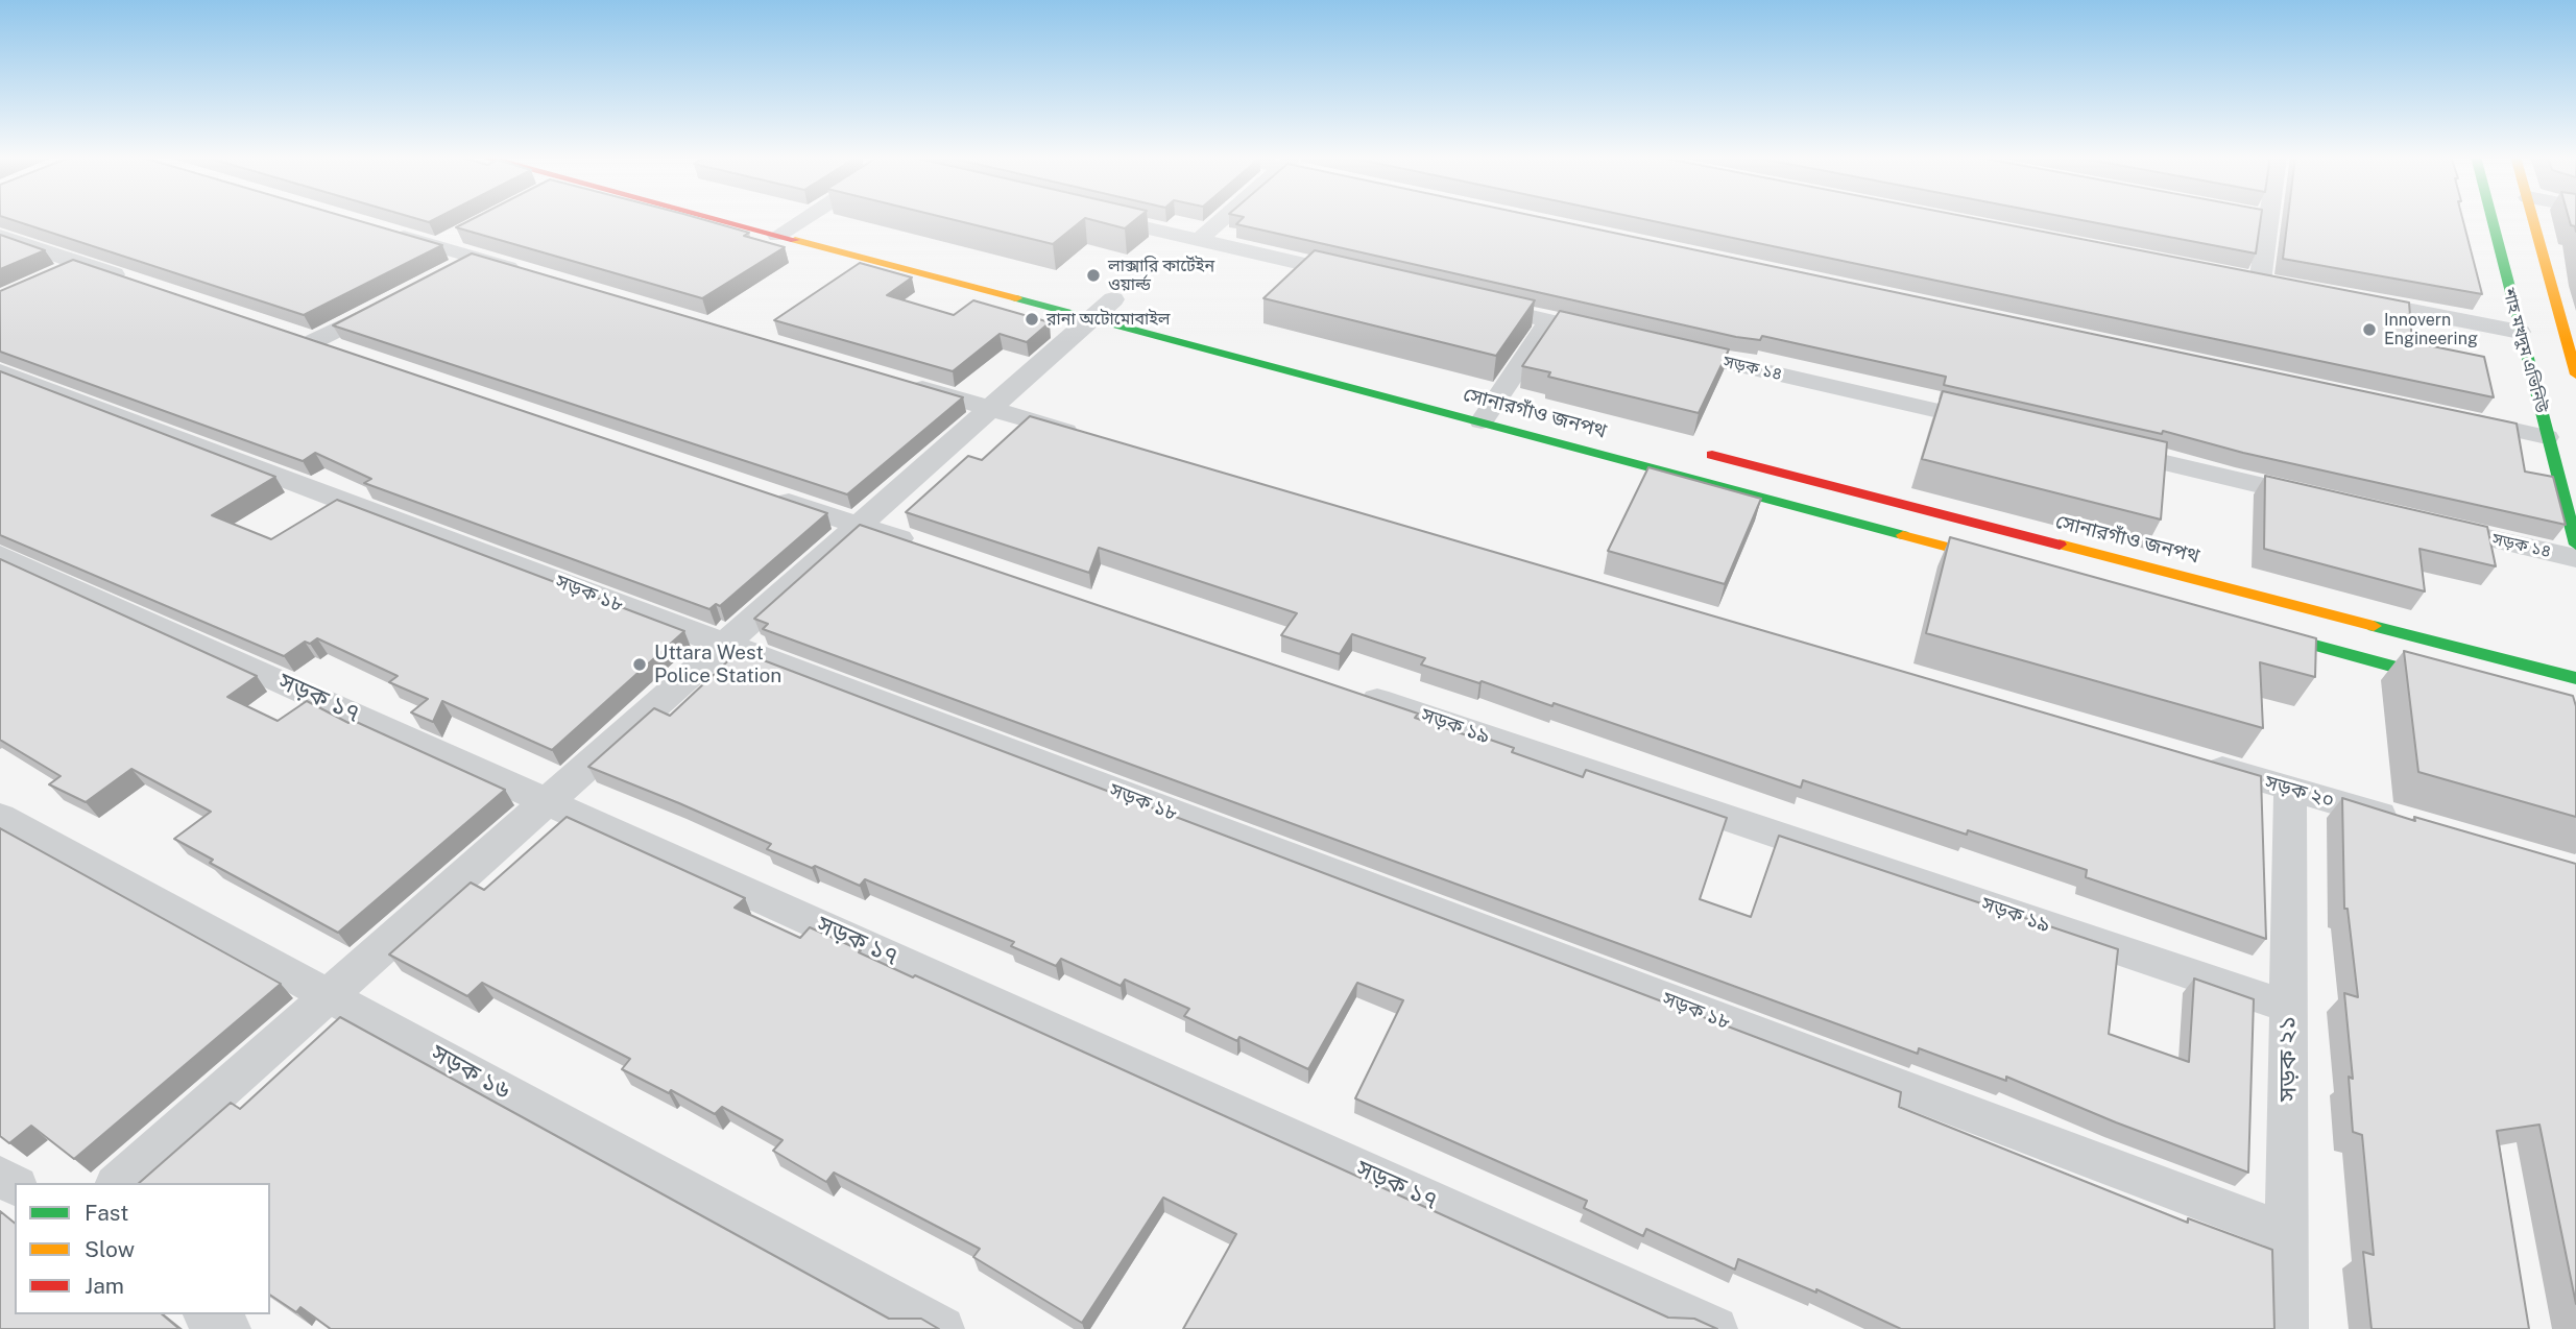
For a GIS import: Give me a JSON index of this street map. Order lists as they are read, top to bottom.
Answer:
{
  "streets": {
    "main road": ["শাহ মখদুম এভিনিউ", "সোনারগাঁও জনপথ"],
    "street": [
      "সড়ক ১৪",
      "সড়ক ১৮",
      "সড়ক ১৭",
      "সড়ক ১৯",
      "সড়ক ২০",
      "সড়ক ২১",
      "সড়ক ১৬"
    ]
  },
  "crossings": [
    ["সড়ক ১৮", "সড়ক ২১"],
    ["সড়ক ১৯", "সড়ক ২১"],
    ["সড়ক ২০", "সড়ক ২১"]
  ],
  "places": [
    "লাক্সারি কার্টেইন ওয়ার্ল্ড",
    "রানা অটোমোবাইল",
    "Innovern Engineering",
    "Uttara West Police Station"
  ],
  "legend": ["Fast", "Slow", "Jam"]
}
